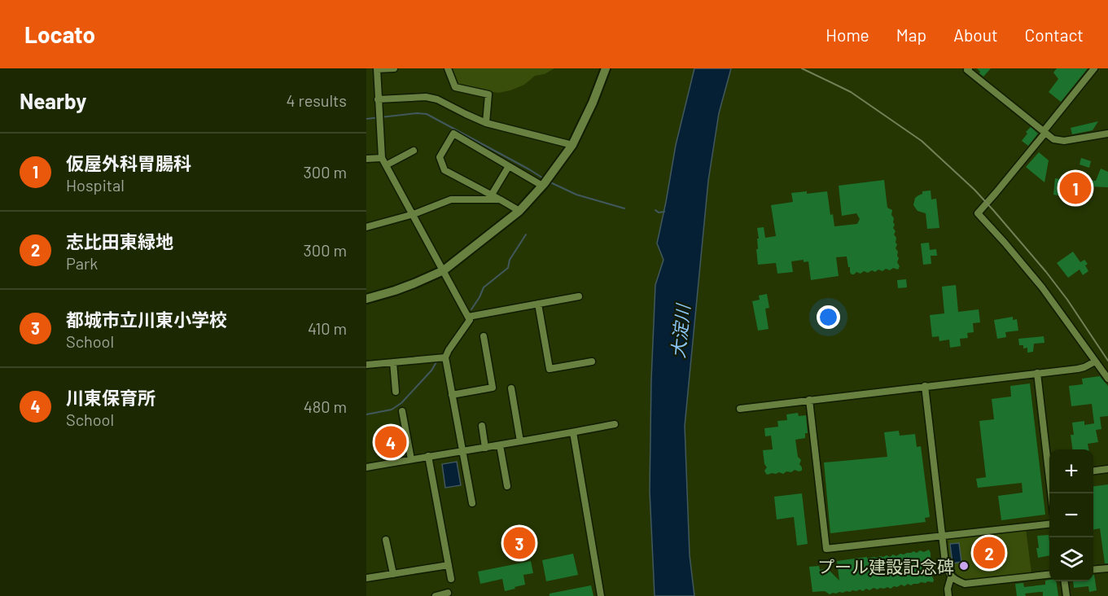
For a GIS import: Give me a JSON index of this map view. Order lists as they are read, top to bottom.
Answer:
{
  "water": ["大淀川"],
  "places": ["プール建設記念碑"],
  "page": {
    "header": "Locato",
    "nav": [
      "Home",
      "Map",
      "About",
      "Contact"
    ],
    "heading": ["Nearby", "4 results"],
    "list": [
      {
        "mark": "1",
        "name": "仮屋外科胃腸科",
        "note": "Hospital",
        "value": "300 m"
      },
      {
        "mark": "2",
        "name": "志比田東緑地",
        "note": "Park",
        "value": "300 m"
      },
      {
        "mark": "3",
        "name": "都城市立川東小学校",
        "note": "School",
        "value": "410 m"
      },
      {
        "mark": "4",
        "name": "川東保育所",
        "note": "School",
        "value": "480 m"
      }
    ],
    "pins": [
      "1",
      "4",
      "3",
      "2"
    ],
    "map_buttons": ["+", "−"]
  }
}
